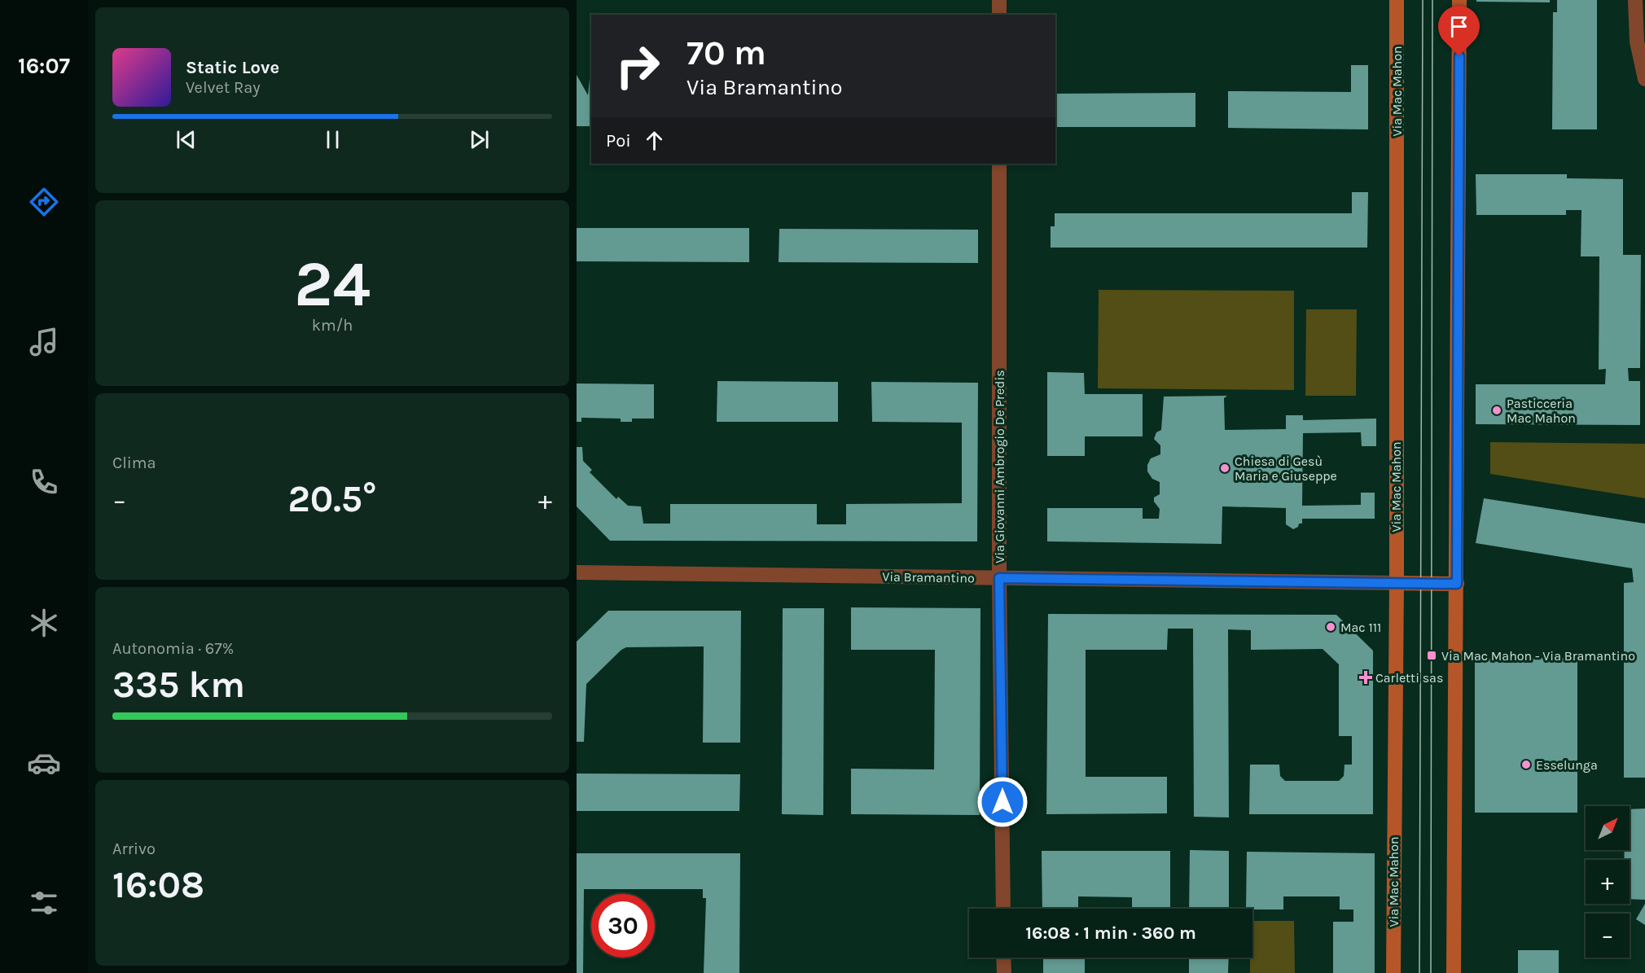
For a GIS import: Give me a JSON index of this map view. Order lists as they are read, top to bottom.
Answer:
{
  "streets": {
    "main road": ["Via Mac Mahon"],
    "street": ["Via Giovanni Ambrogio De Predis", "Via Bramantino"]
  },
  "crossings": [
    ["Via Mac Mahon", "Via Bramantino"],
    ["Via Giovanni Ambrogio De Predis", "Via Bramantino"]
  ],
  "places": {
    "other": [
      "Pasticceria Mac Mahon",
      "Chiesa di Gesù Maria e Giuseppe",
      "Mac 111",
      "Esselunga"
    ],
    "transit": ["Via Mac Mahon - Via Bramantino"],
    "health": ["Carletti sas"]
  },
  "north": "top right",
  "page": {
    "tabs": "16:07",
    "turn": ["70 m", "Via Bramantino"],
    "song": ["Static Love", "Velvet Ray"],
    "then": "Poi",
    "tile": [
      ["24", "km/h"],
      "Clima",
      ["Autonomia · 67%", "335 km"],
      ["Arrivo", "16:08"]
    ],
    "heat": ["−", "20.5°", "+"],
    "map_buttons": ["+", "−"],
    "limit": "30",
    "trip": "16:08 · 1 min · 360 m"
  }
}
